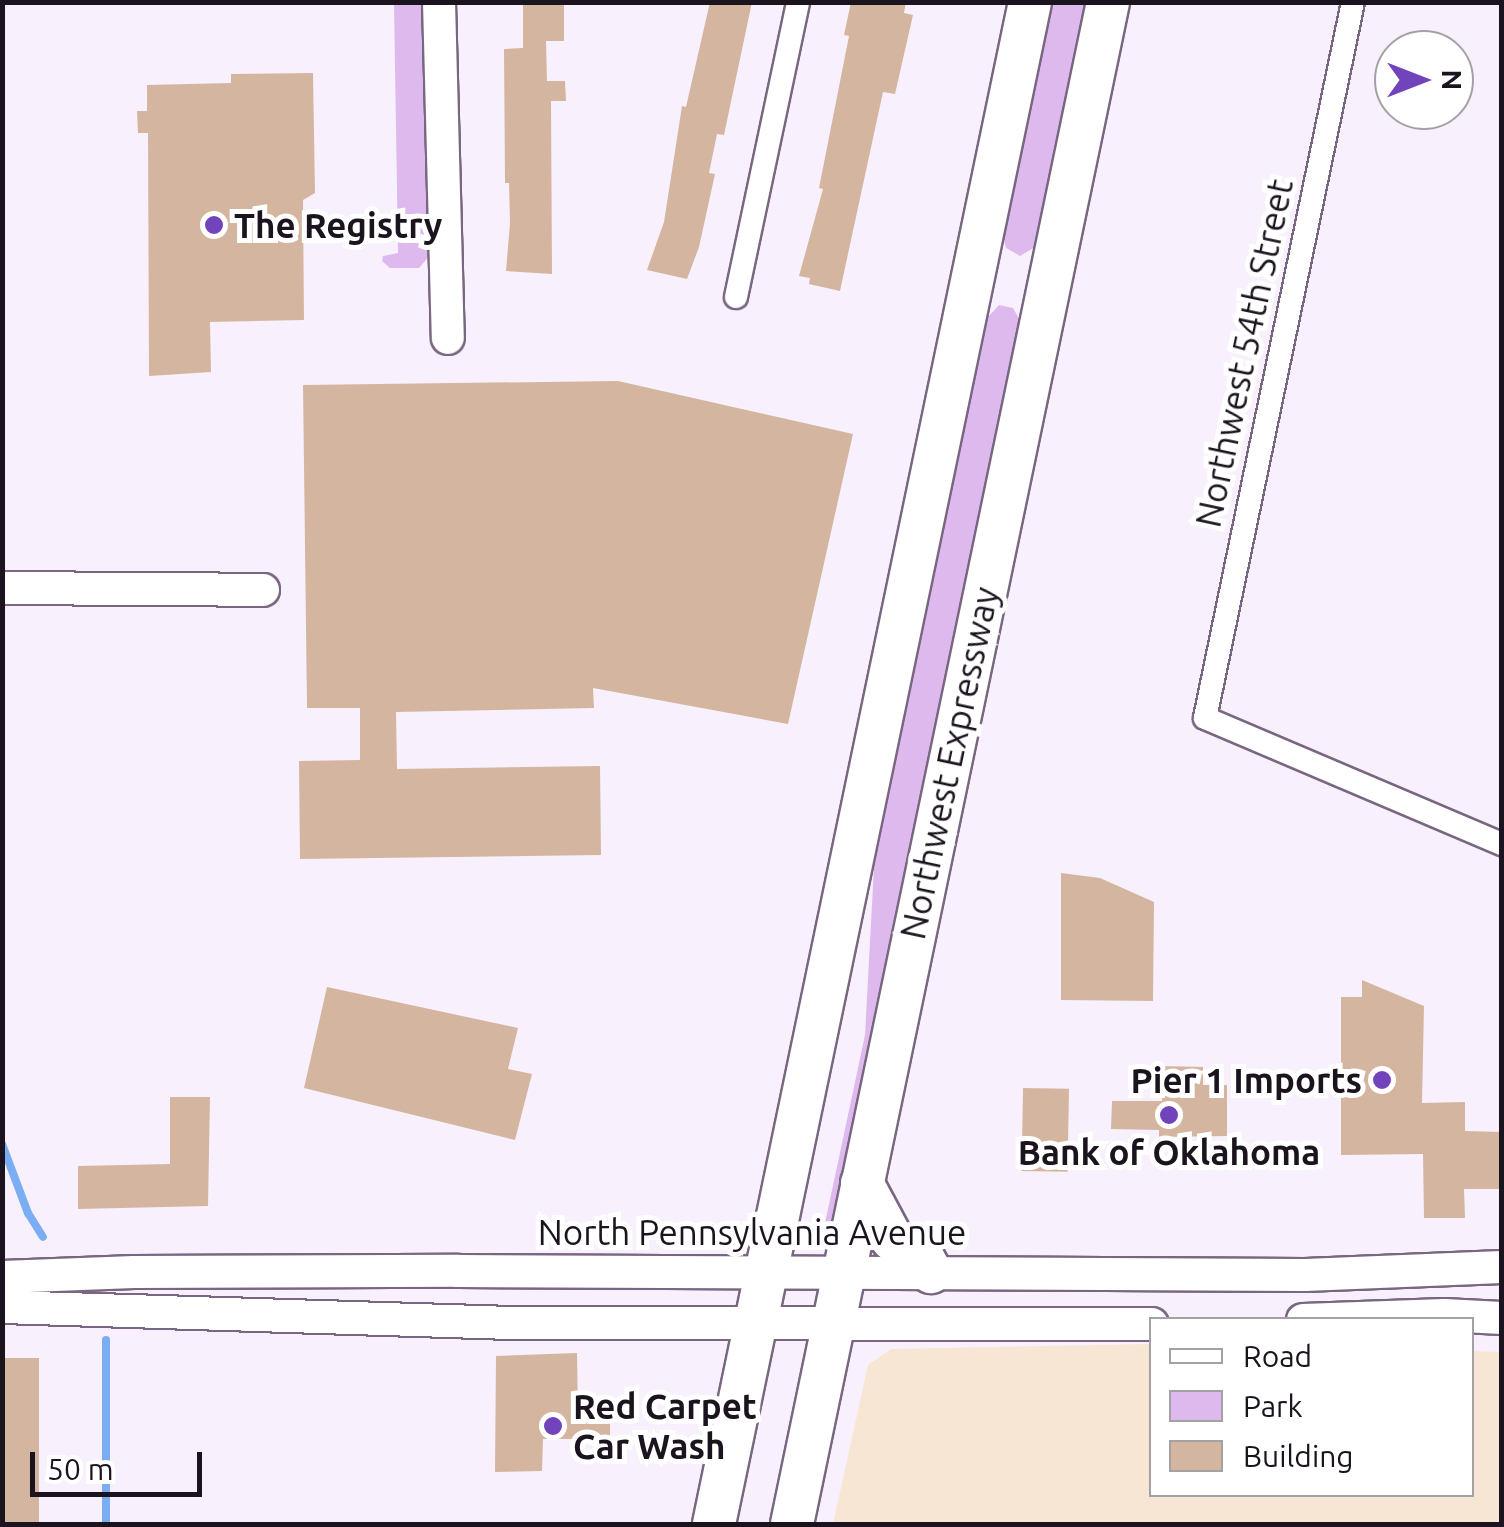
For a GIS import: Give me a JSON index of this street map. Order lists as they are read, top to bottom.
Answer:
{
  "streets": {
    "highway": ["Northwest Expressway"],
    "main road": ["North Pennsylvania Avenue"],
    "street": ["Northwest 54th Street"]
  },
  "crossings": [
    ["Northwest Expressway", "North Pennsylvania Avenue"]
  ],
  "places": [
    "The Registry",
    "Pier 1 Imports",
    "Bank of Oklahoma",
    "Red Carpet Car Wash"
  ],
  "legend": ["Road", "Park", "Building"],
  "scale_bar": "50 m",
  "north": "right"
}
